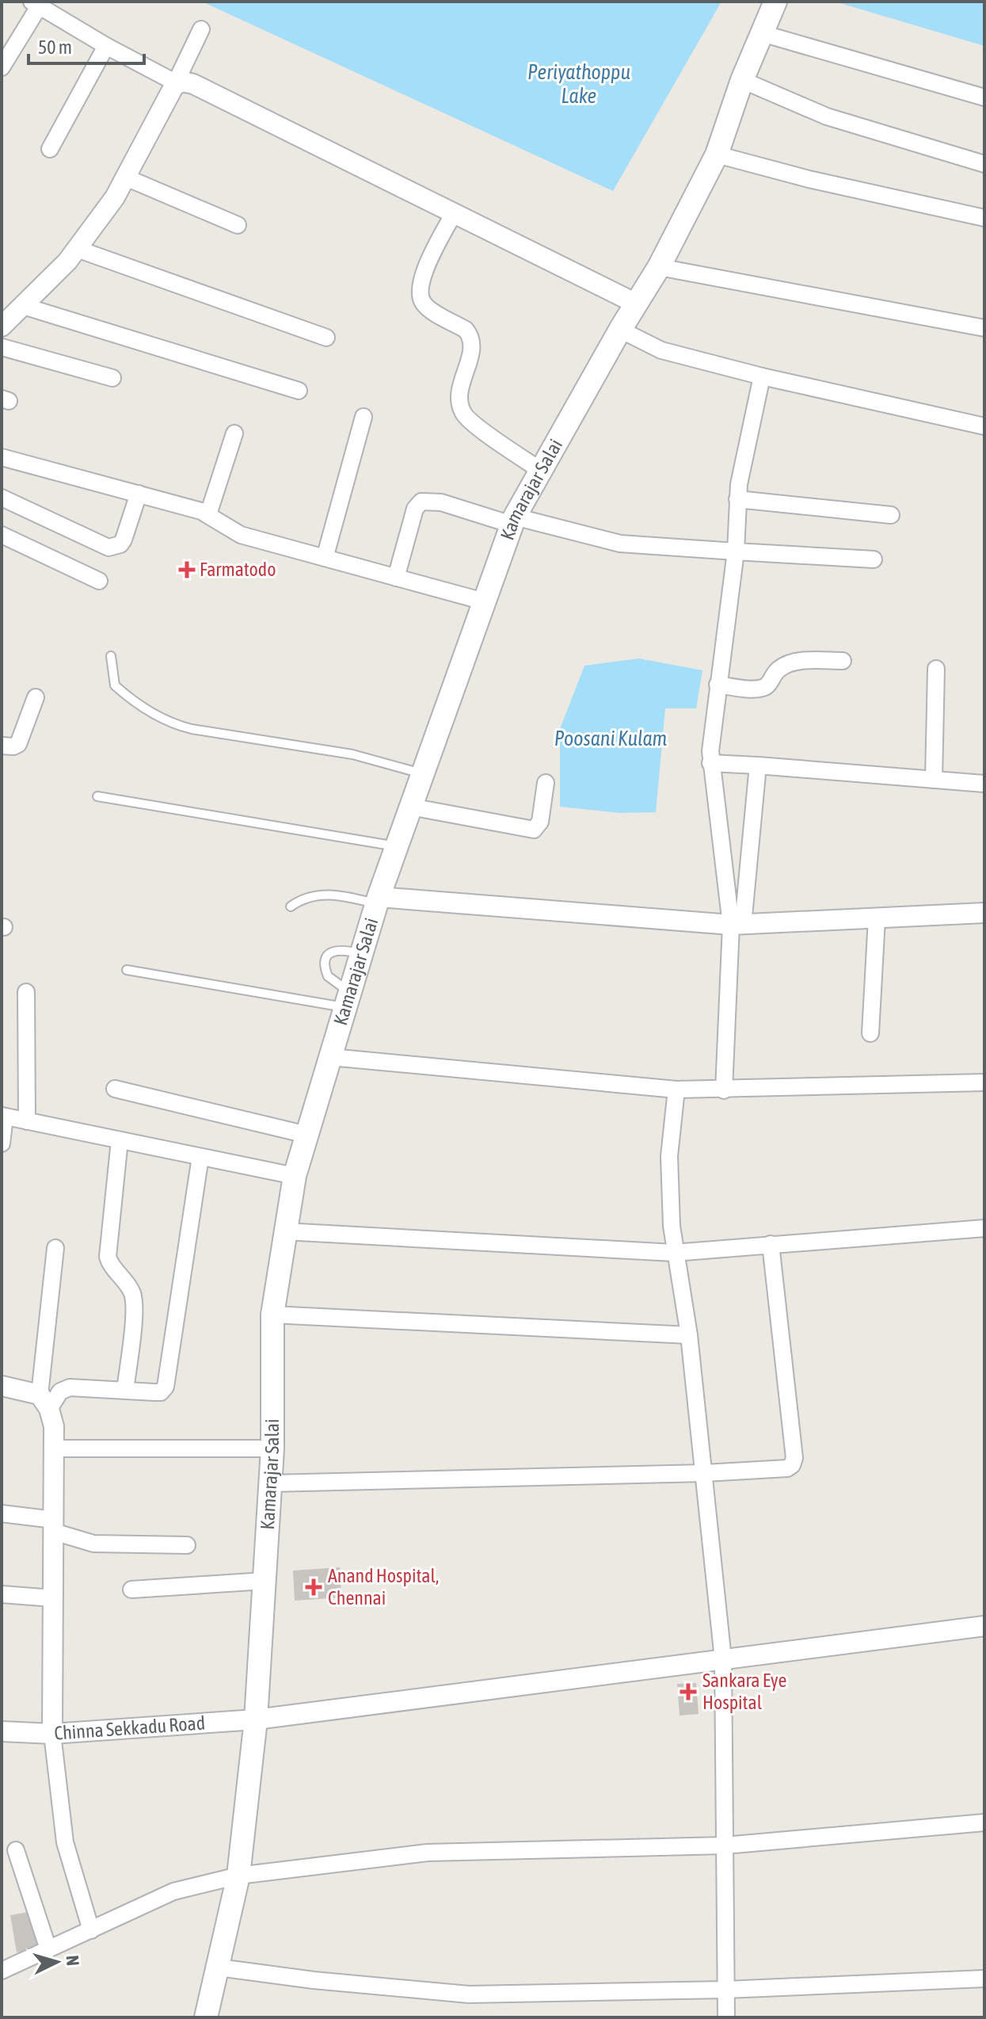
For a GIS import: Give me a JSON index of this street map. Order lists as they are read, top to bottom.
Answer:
{
  "streets": {
    "main road": ["Kamarajar Salai"],
    "street": ["Chinna Sekkadu Road"]
  },
  "crossings": [
    ["Kamarajar Salai", "Chinna Sekkadu Road"]
  ],
  "water": ["Periyathoppu Lake", "Poosani Kulam"],
  "places": {
    "health": ["Farmatodo", "Anand Hospital, Chennai", "Sankara Eye Hospital"]
  },
  "scale_bar": "50 m",
  "north": "right"
}
